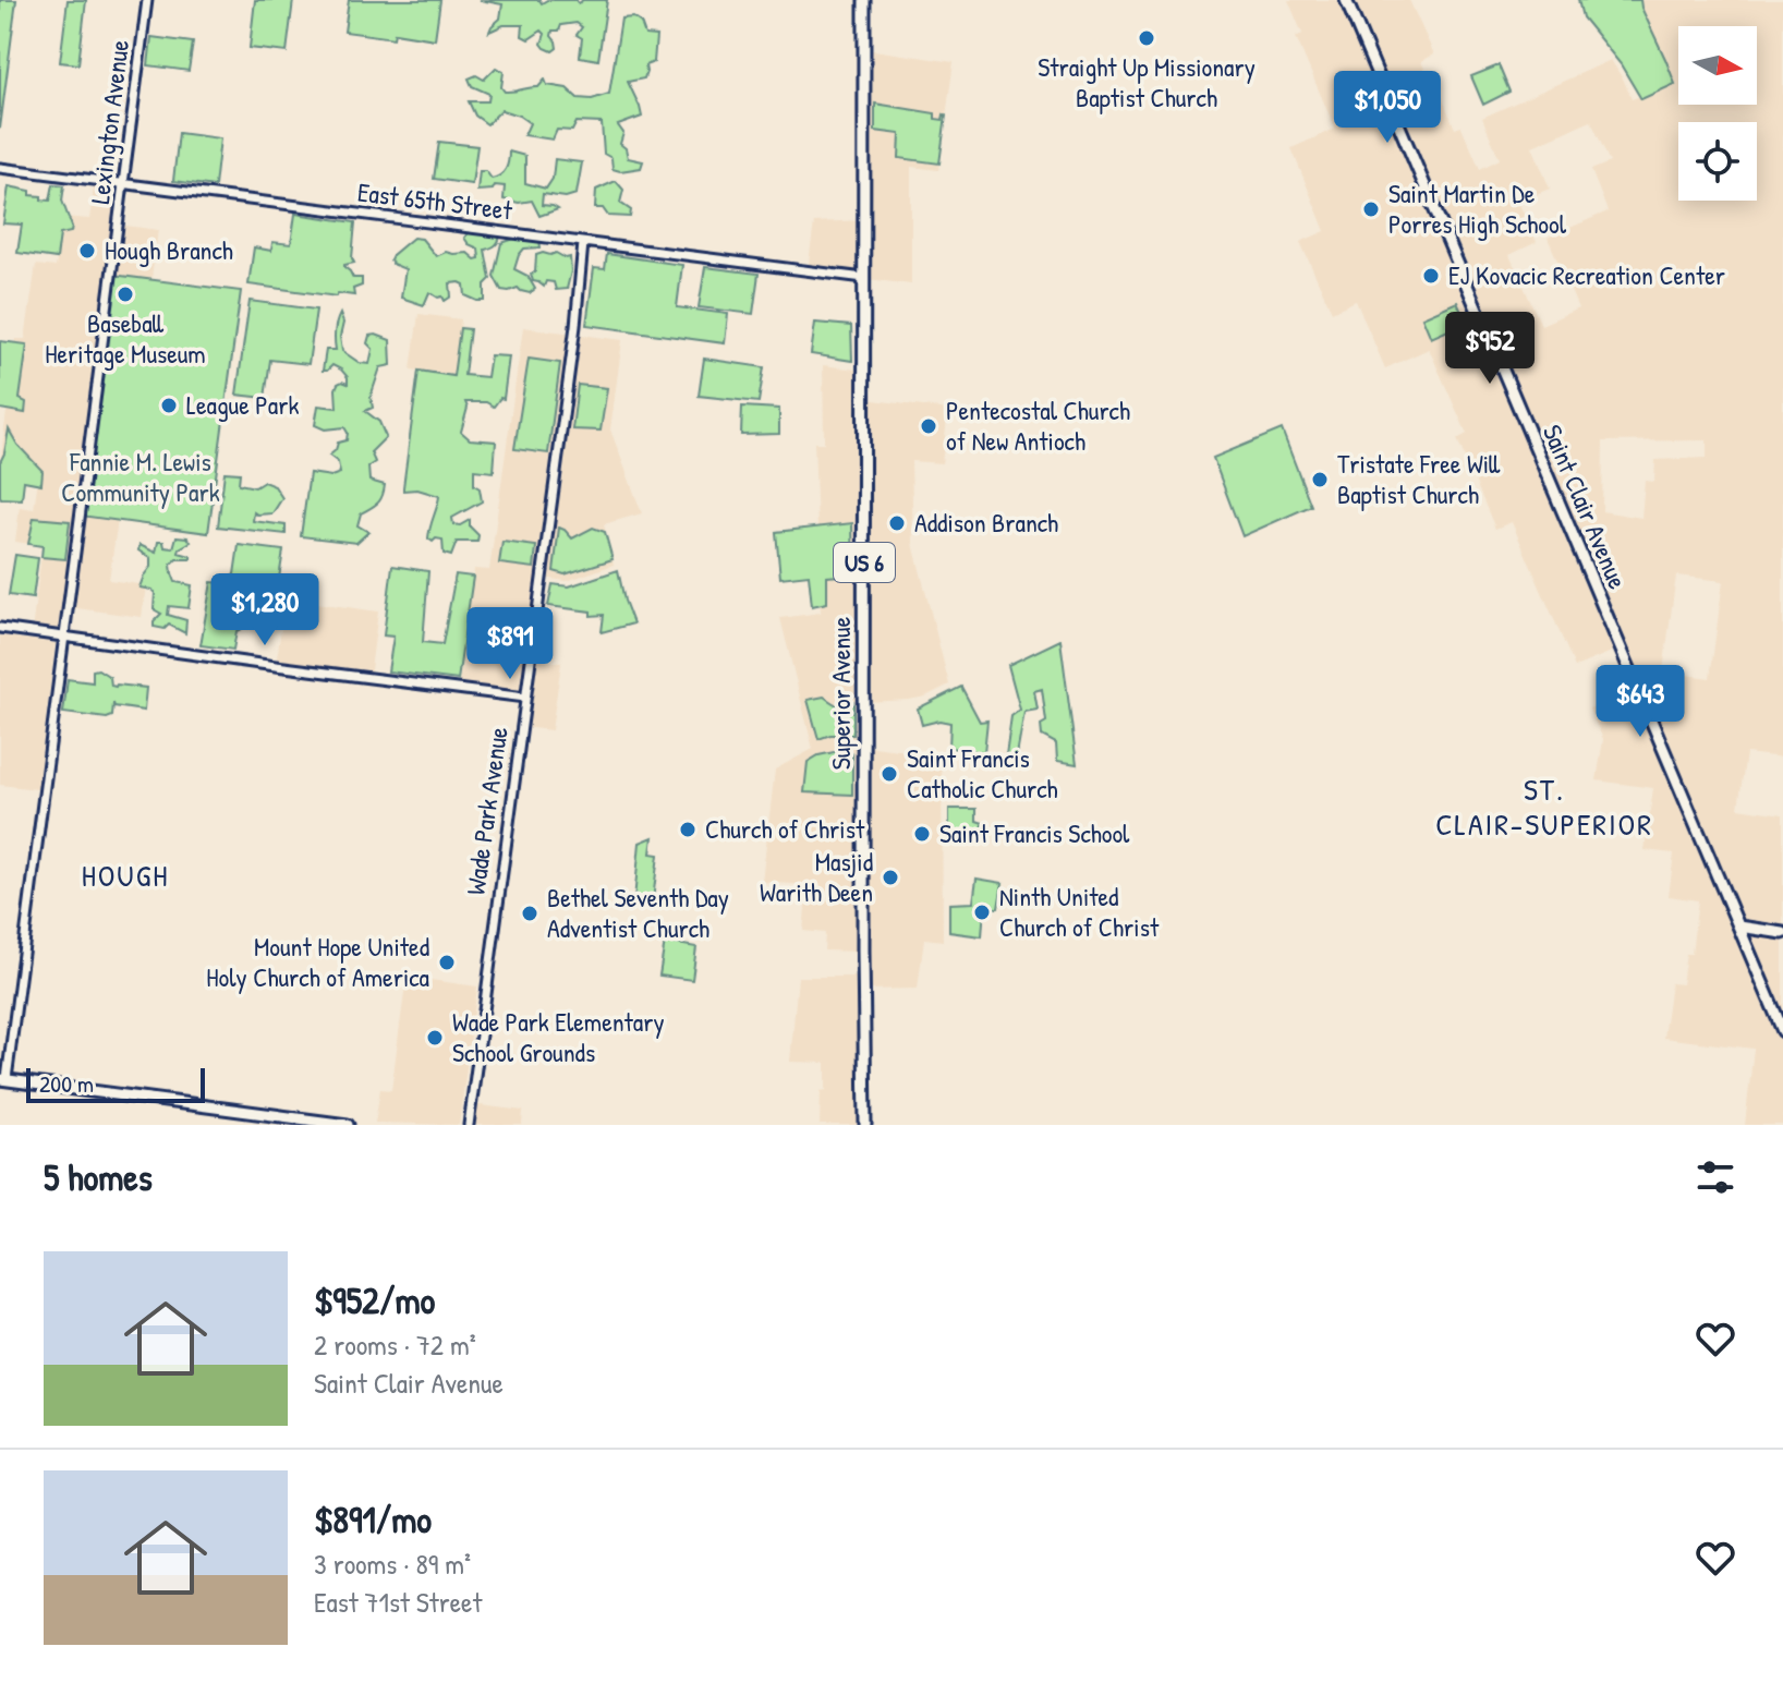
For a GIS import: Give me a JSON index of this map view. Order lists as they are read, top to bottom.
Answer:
{
  "streets": {
    "main road": ["Saint Clair Avenue", "US 6", "Superior Avenue"],
    "street": ["Lexington Avenue", "East 65th Street", "Wade Park Avenue"]
  },
  "crossings": [
    ["Lexington Avenue", "East 65th Street"],
    ["East 65th Street", "Superior Avenue"],
    ["East 65th Street", "Wade Park Avenue"]
  ],
  "districts": ["ST. CLAIR-SUPERIOR", "HOUGH"],
  "parks": ["Fannie M. Lewis Community Park"],
  "places": [
    "Straight Up Missionary Baptist Church",
    "Saint Martin De Porres High School",
    "Hough Branch",
    "EJ Kovacic Recreation Center",
    "Baseball Heritage Museum",
    "League Park",
    "Pentecostal Church of New Antioch",
    "Tristate Free Will Baptist Church",
    "Addison Branch",
    "Saint Francis Catholic Church",
    "Church of Christ",
    "Saint Francis School",
    "Masjid Warith Deen",
    "Ninth United Church of Christ",
    "Bethel Seventh Day Adventist Church",
    "Mount Hope United Holy Church of America",
    "Wade Park Elementary School Grounds"
  ],
  "scale_bar": "200 m",
  "north": "right",
  "page": {
    "price": [
      "$1,050",
      "$952",
      "$1,280",
      "$891",
      "$643"
    ],
    "scale": "200 m",
    "heading": "5 homes",
    "list": [
      {
        "name": "$952/mo",
        "note": "2 rooms · 72 m² · Saint Clair Avenue"
      },
      {
        "name": "$891/mo",
        "note": "3 rooms · 89 m² · East 71st Street"
      }
    ]
  }
}
